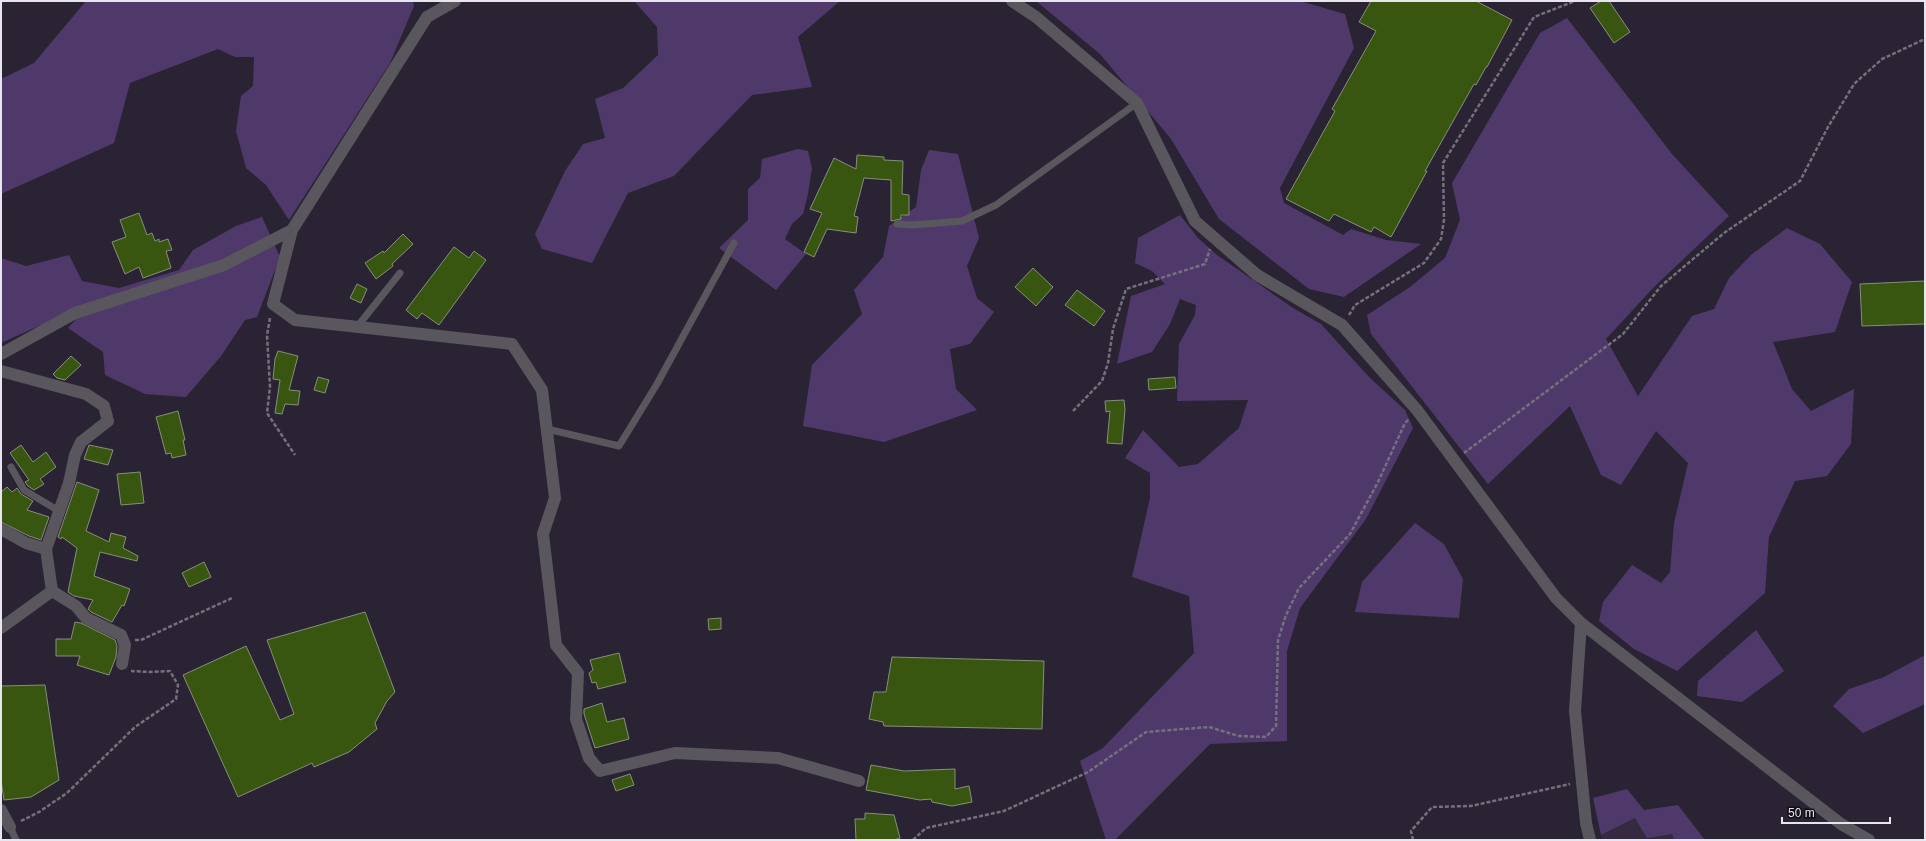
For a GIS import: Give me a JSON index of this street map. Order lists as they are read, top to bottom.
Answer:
{
  "scale_bar": "50 m"
}
